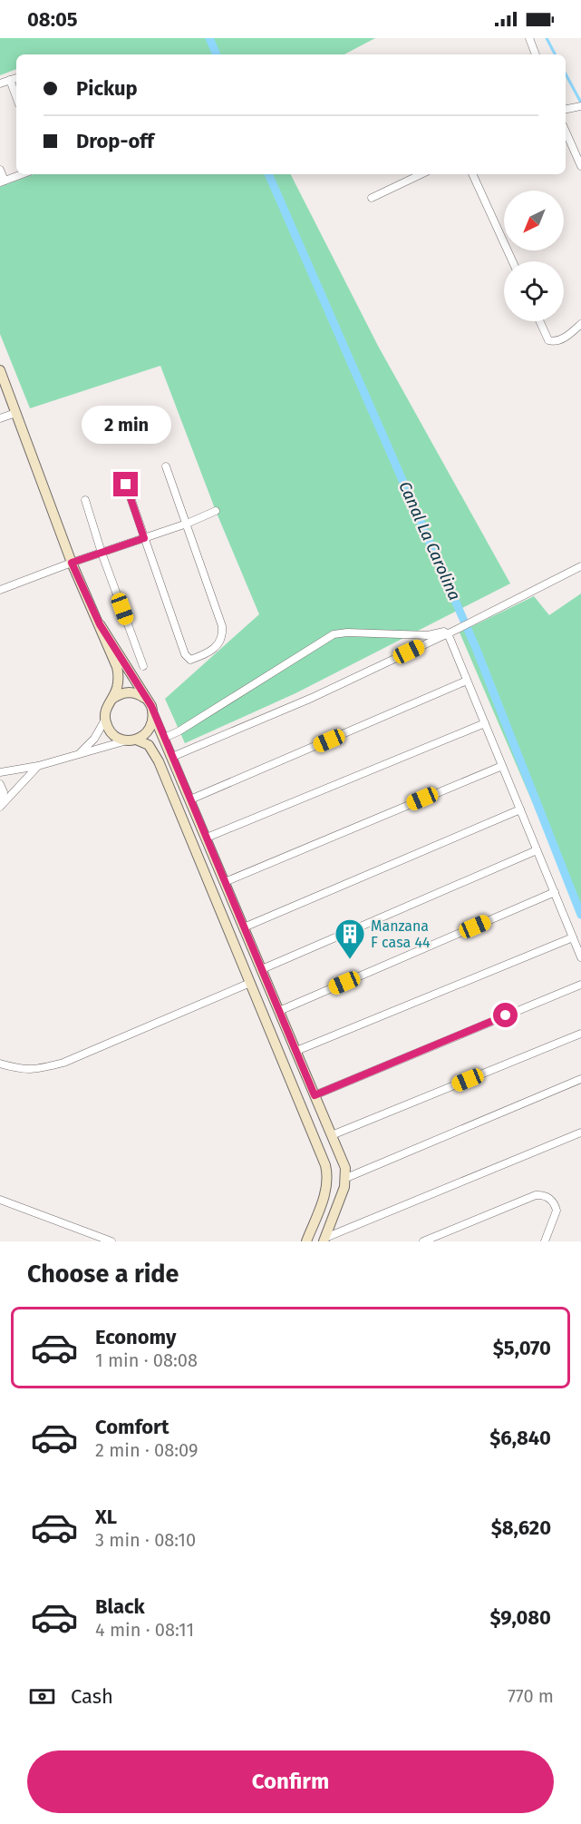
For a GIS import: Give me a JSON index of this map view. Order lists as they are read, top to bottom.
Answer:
{
  "water": ["Canal La Carolina"],
  "places": {
    "building": ["Manzana F casa 44"]
  },
  "north": "bottom left",
  "page": {
    "status": "08:05",
    "banner": ["Pickup", "Drop-off"],
    "bubble": "2 min",
    "heading": "Choose a ride",
    "list": [
      {
        "name": "Economy",
        "note": "1 min · 08:08",
        "value": "$5,070"
      },
      {
        "name": "Comfort",
        "note": "2 min · 08:09",
        "value": "$6,840"
      },
      {
        "name": "XL",
        "note": "3 min · 08:10",
        "value": "$8,620"
      },
      {
        "name": "Black",
        "note": "4 min · 08:11",
        "value": "$9,080"
      }
    ],
    "pay": ["Cash", "770 m"],
    "buttons": "Confirm"
  }
}
